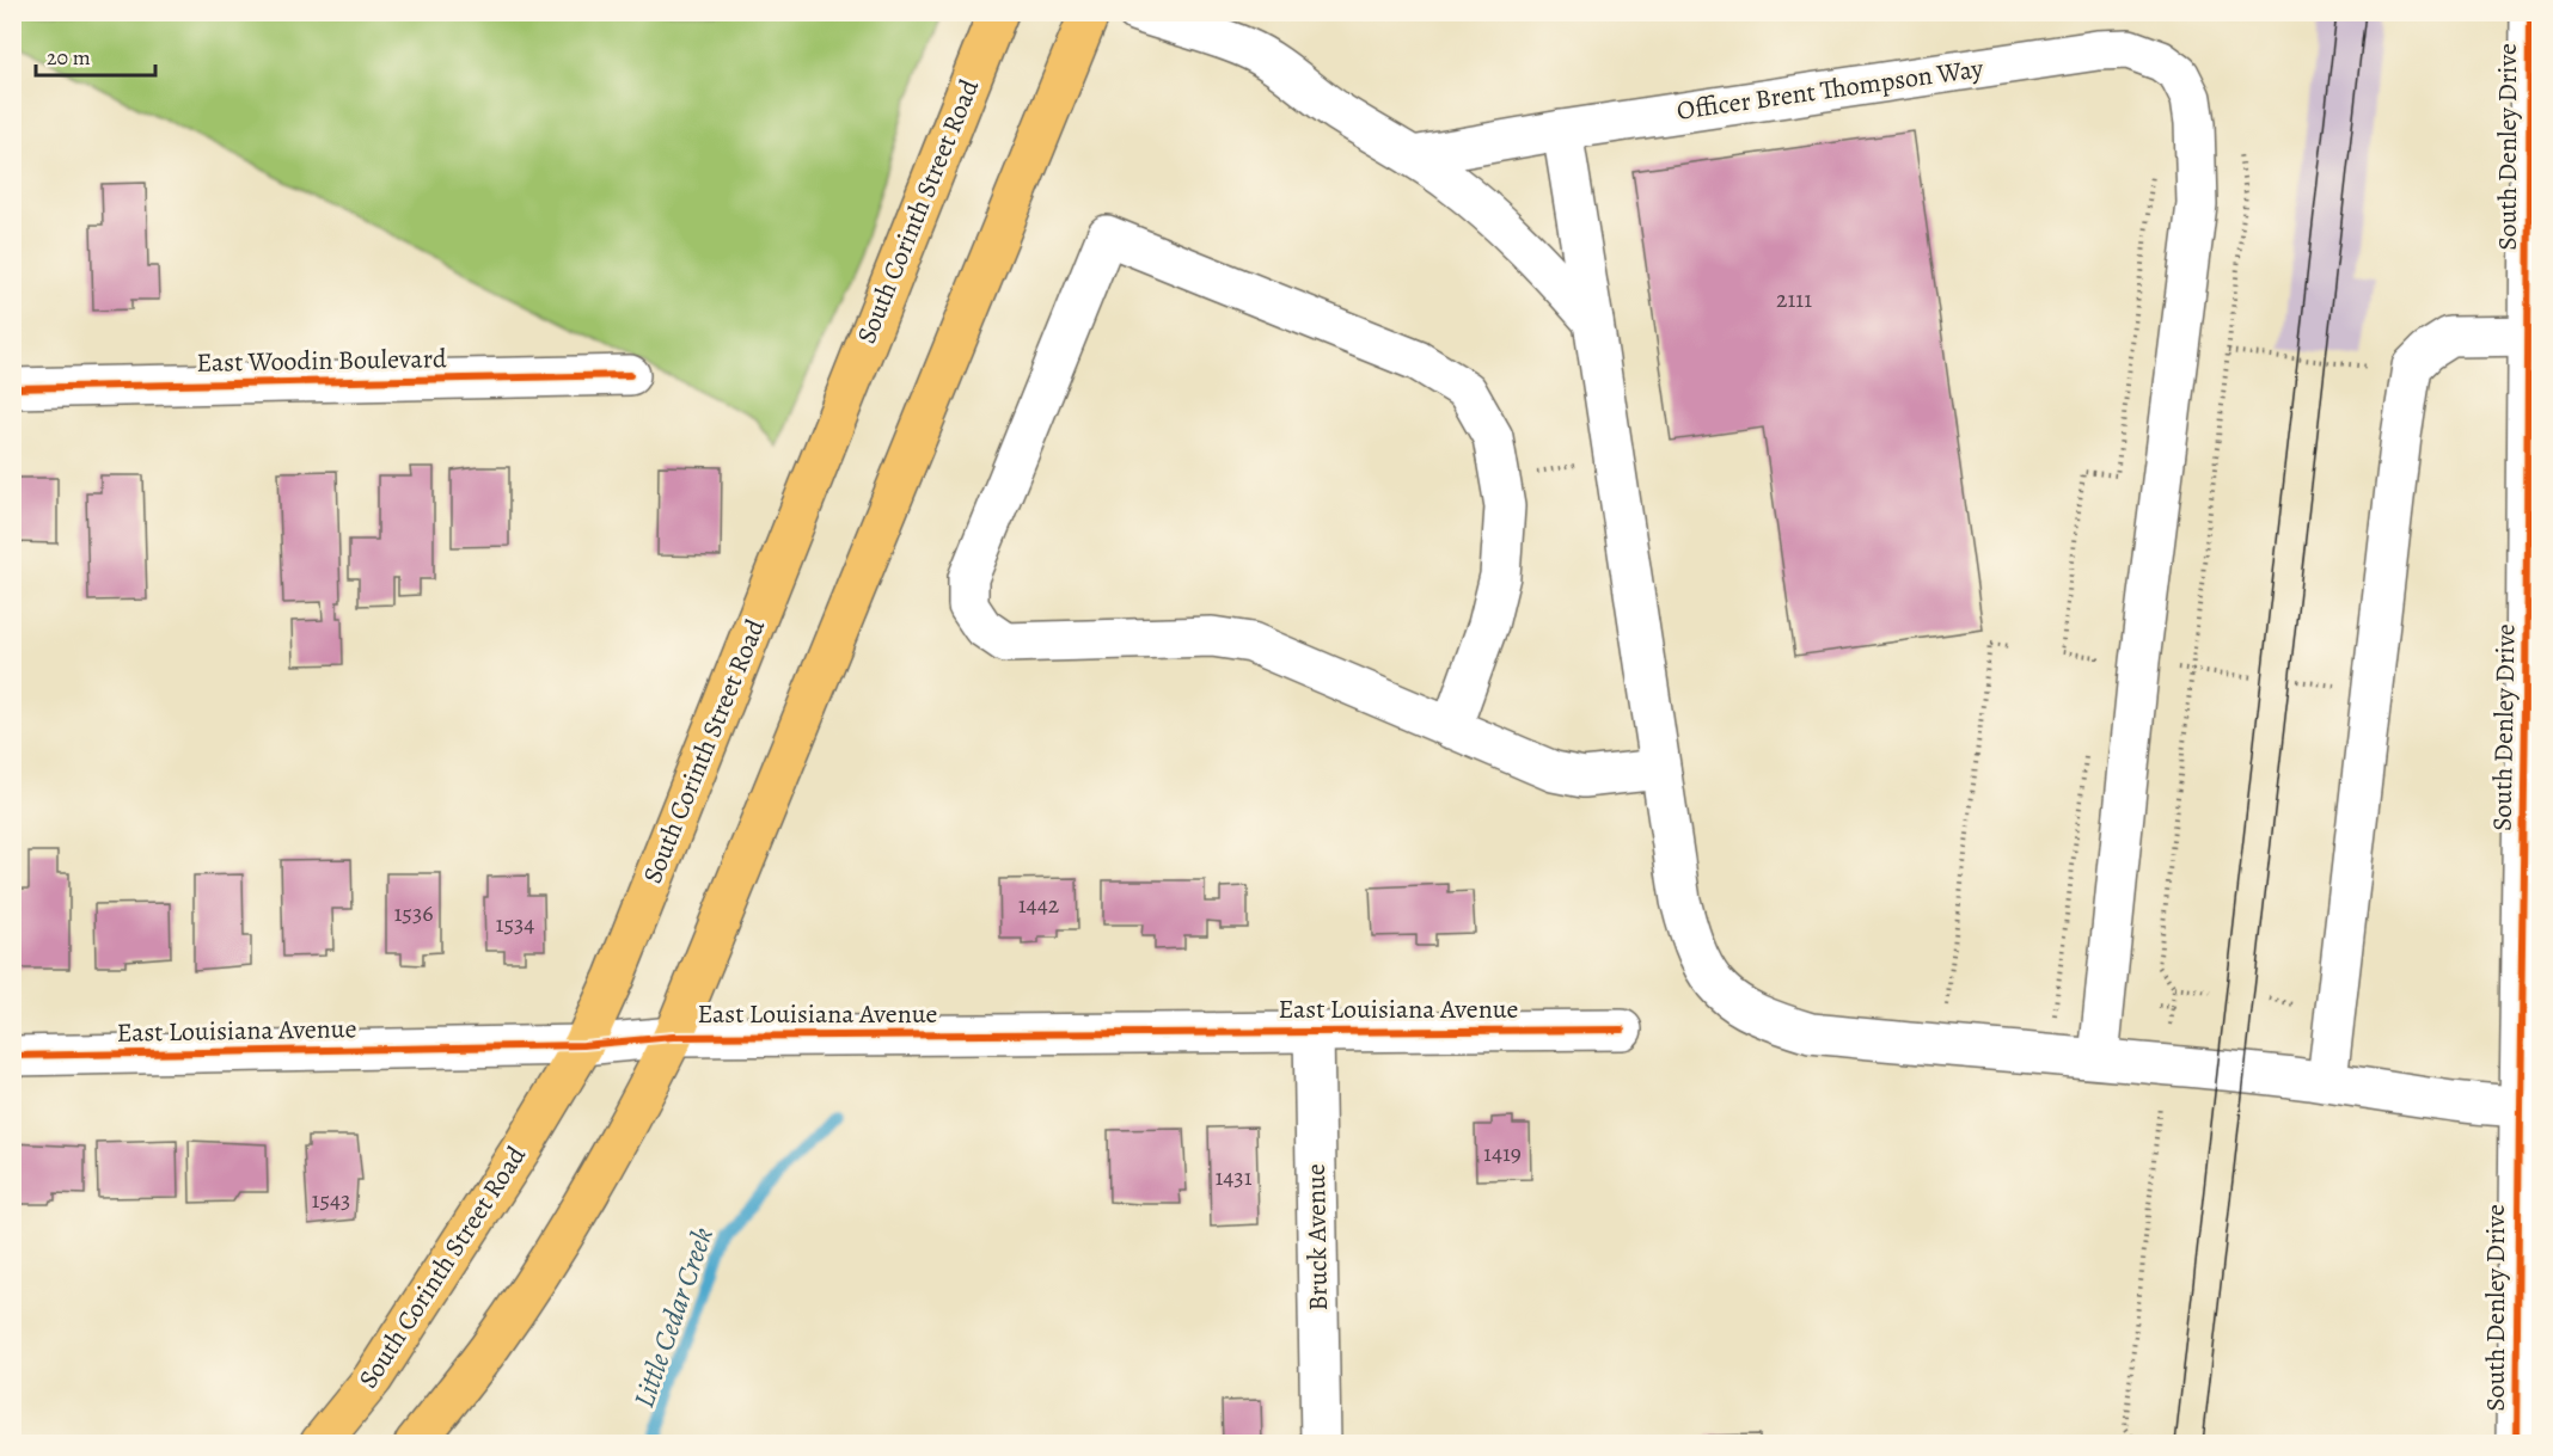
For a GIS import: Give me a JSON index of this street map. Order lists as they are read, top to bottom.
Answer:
{
  "streets": {
    "main road": ["South Corinth Street Road"],
    "street": [
      "Officer Brent Thompson Way",
      "South Denley Drive",
      "East Woodin Boulevard",
      "East Louisiana Avenue",
      "Bruck Avenue"
    ]
  },
  "crossings": [
    ["South Corinth Street Road", "East Louisiana Avenue"],
    ["East Louisiana Avenue", "Bruck Avenue"]
  ],
  "water": ["Little Cedar Creek"],
  "house_numbers": [
    "2111",
    "1442",
    "1536",
    "1534",
    "1419",
    "1431",
    "1543"
  ],
  "scale_bar": "20 m"
}
